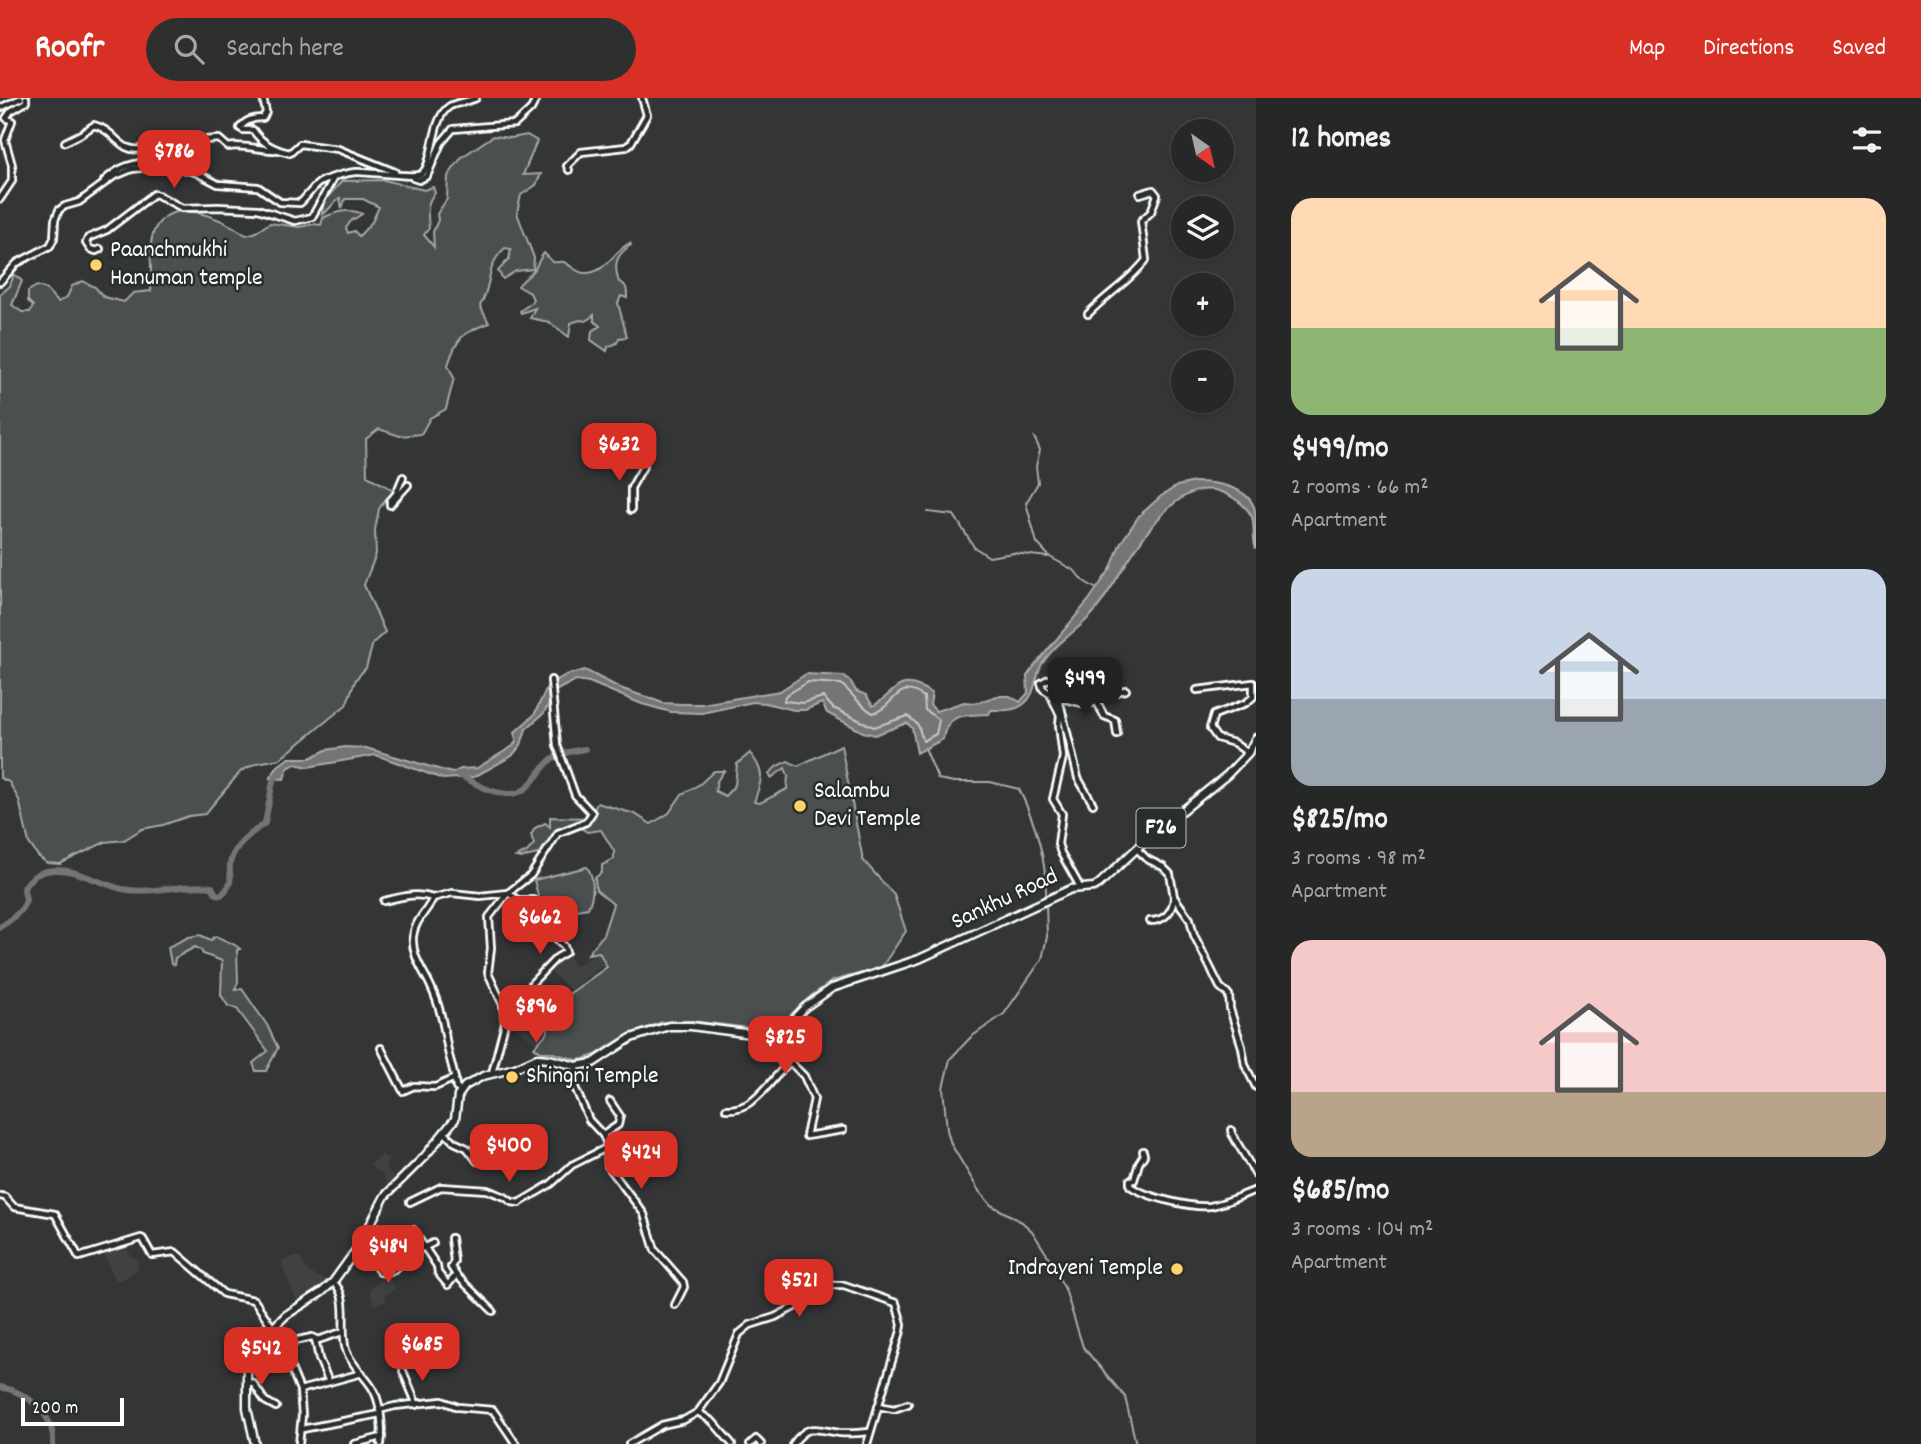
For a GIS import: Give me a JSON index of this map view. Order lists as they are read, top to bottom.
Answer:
{
  "streets": {
    "main road": ["F26", "Sankhu Road"]
  },
  "places": [
    "Paanchmukhi Hanuman temple",
    "Salambu Devi Temple",
    "Shingni Temple",
    "Indrayeni Temple"
  ],
  "scale_bar": "200 m",
  "north": "bottom right",
  "page": {
    "header": "Roofr",
    "search": "Search here",
    "nav": ["Map", "Directions", "Saved"],
    "heading": "12 homes",
    "map_buttons": ["+", "−"],
    "price": [
      "$786",
      "$632",
      "$499",
      "$662",
      "$896",
      "$825",
      "$400",
      "$424",
      "$484",
      "$521",
      "$685",
      "$542"
    ],
    "list": [
      {
        "name": "$499/mo",
        "note": "2 rooms · 66 m² · Apartment"
      },
      {
        "name": "$825/mo",
        "note": "3 rooms · 98 m² · Apartment"
      },
      {
        "name": "$685/mo",
        "note": "3 rooms · 104 m² · Apartment"
      }
    ],
    "scale": "200 m"
  }
}
